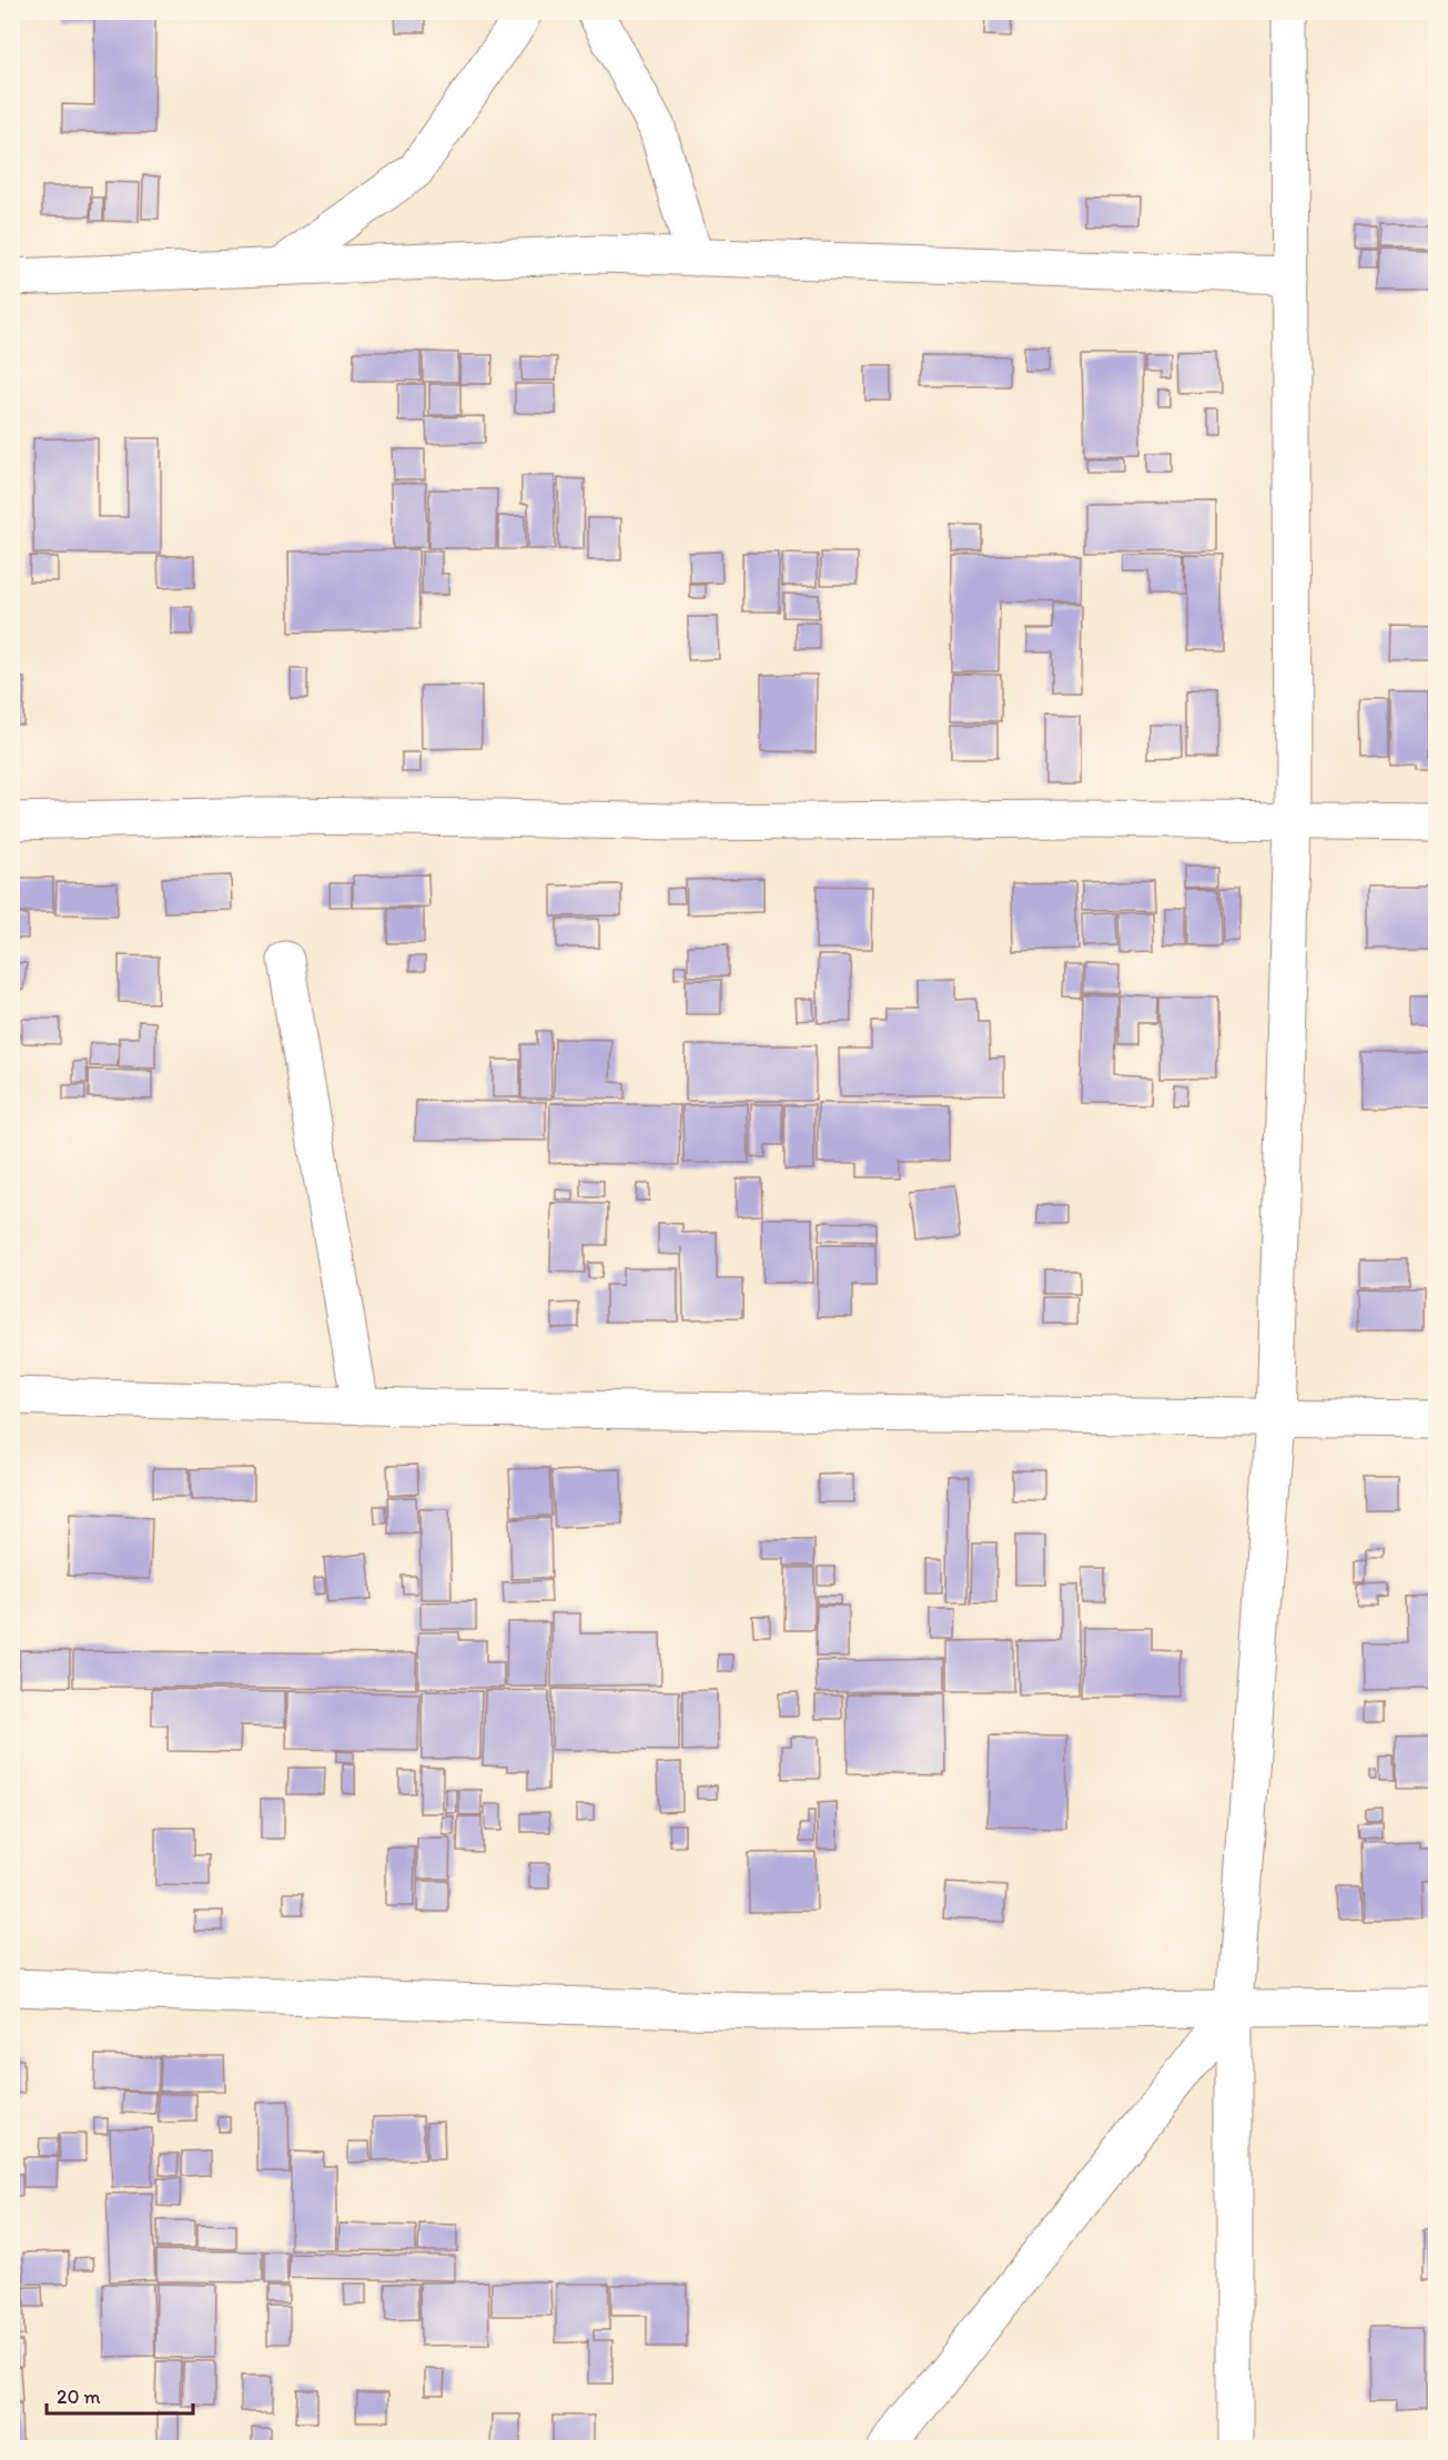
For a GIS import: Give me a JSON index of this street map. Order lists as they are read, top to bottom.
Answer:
{
  "scale_bar": "20 m"
}
